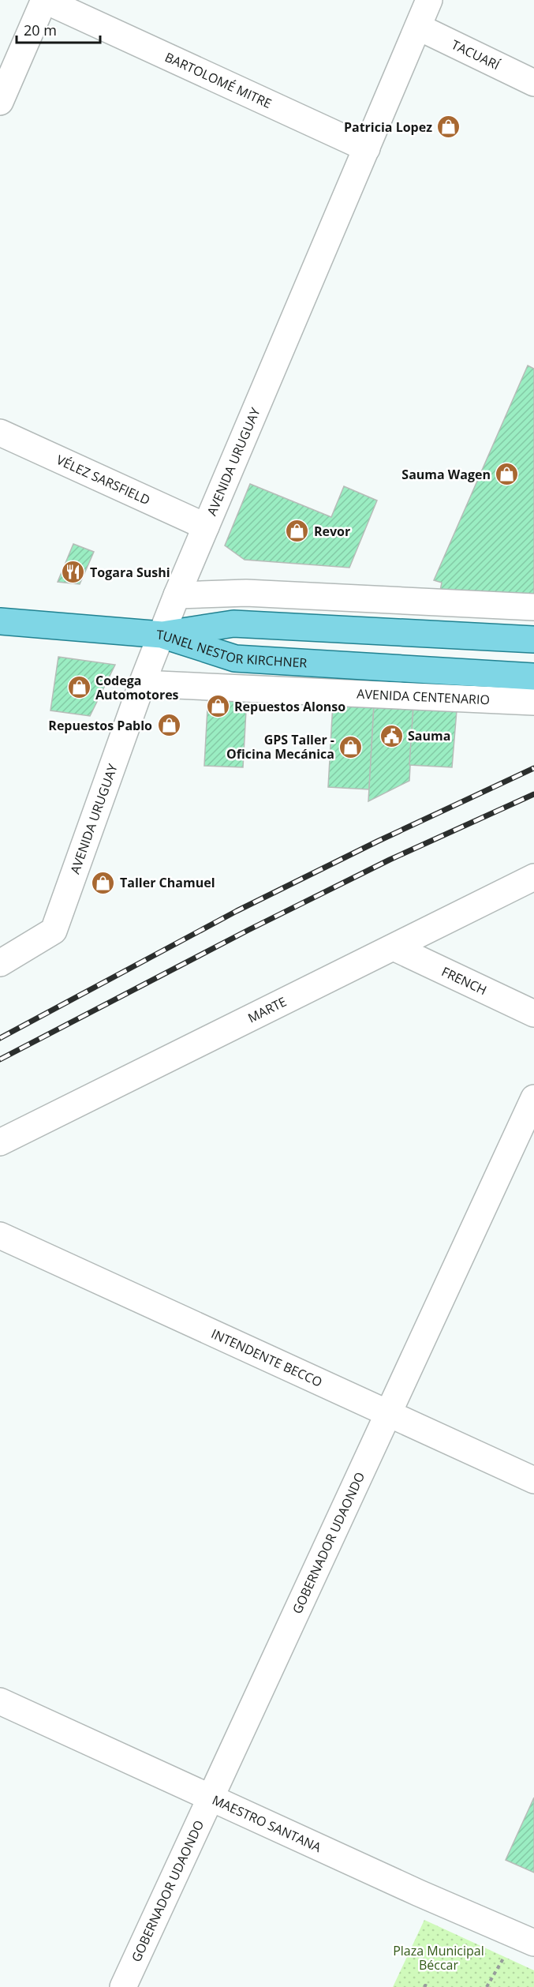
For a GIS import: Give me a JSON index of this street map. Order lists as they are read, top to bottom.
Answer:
{
  "streets": {
    "main road": ["TUNEL NESTOR KIRCHNER"],
    "street": [
      "TACUARÍ",
      "BARTOLOMÉ MITRE",
      "AVENIDA URUGUAY",
      "VÉLEZ SARSFIELD",
      "AVENIDA CENTENARIO",
      "FRENCH",
      "MARTE",
      "INTENDENTE BECCO",
      "GOBERNADOR UDAONDO",
      "MAESTRO SANTANA"
    ]
  },
  "crossings": [
    ["TACUARÍ", "AVENIDA URUGUAY"],
    ["BARTOLOMÉ MITRE", "AVENIDA URUGUAY"],
    ["AVENIDA URUGUAY", "VÉLEZ SARSFIELD"],
    ["AVENIDA URUGUAY", "TUNEL NESTOR KIRCHNER"],
    ["AVENIDA URUGUAY", "AVENIDA CENTENARIO"],
    ["FRENCH", "MARTE"],
    ["INTENDENTE BECCO", "GOBERNADOR UDAONDO"],
    ["GOBERNADOR UDAONDO", "MAESTRO SANTANA"]
  ],
  "parks": ["Plaza Municipal Béccar"],
  "places": {
    "shop": [
      "Patricia Lopez",
      "Sauma Wagen",
      "Revor",
      "Codega Automotores",
      "Repuestos Alonso",
      "Repuestos Pablo",
      "GPS Taller - Oficina Mecánica",
      "Taller Chamuel"
    ],
    "restaurant": ["Togara Sushi"],
    "public building": ["Sauma"]
  },
  "scale_bar": "20 m"
}
